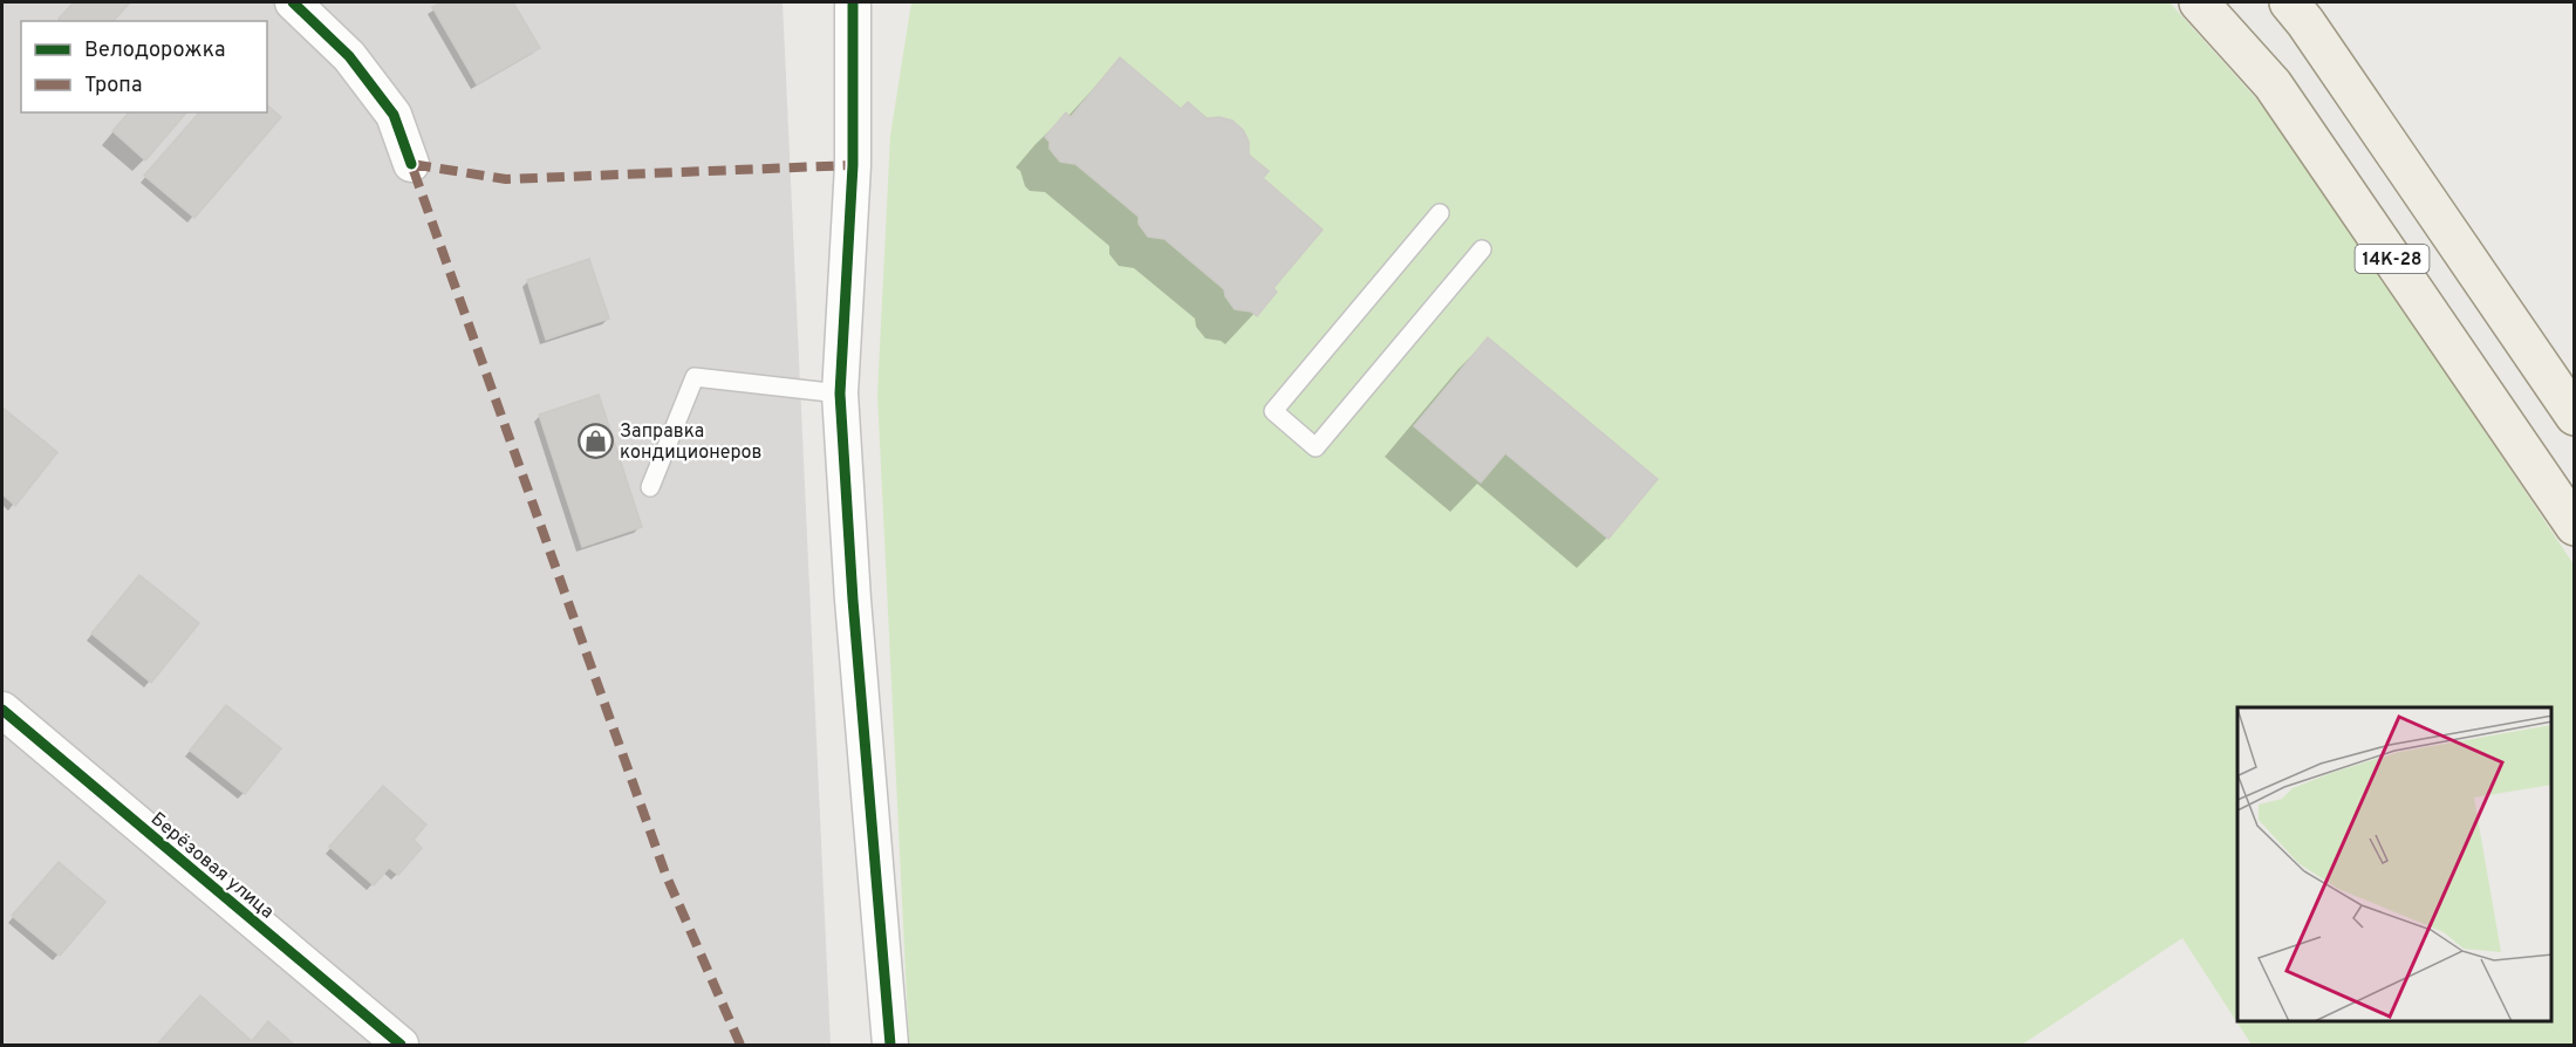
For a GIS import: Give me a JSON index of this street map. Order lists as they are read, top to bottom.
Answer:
{
  "streets": {
    "main road": ["14К-28"],
    "street": ["Берёзовая улица"]
  },
  "places": {
    "shop": ["Заправка кондиционеров"]
  },
  "legend": ["Велодорожка", "Тропа"]
}
